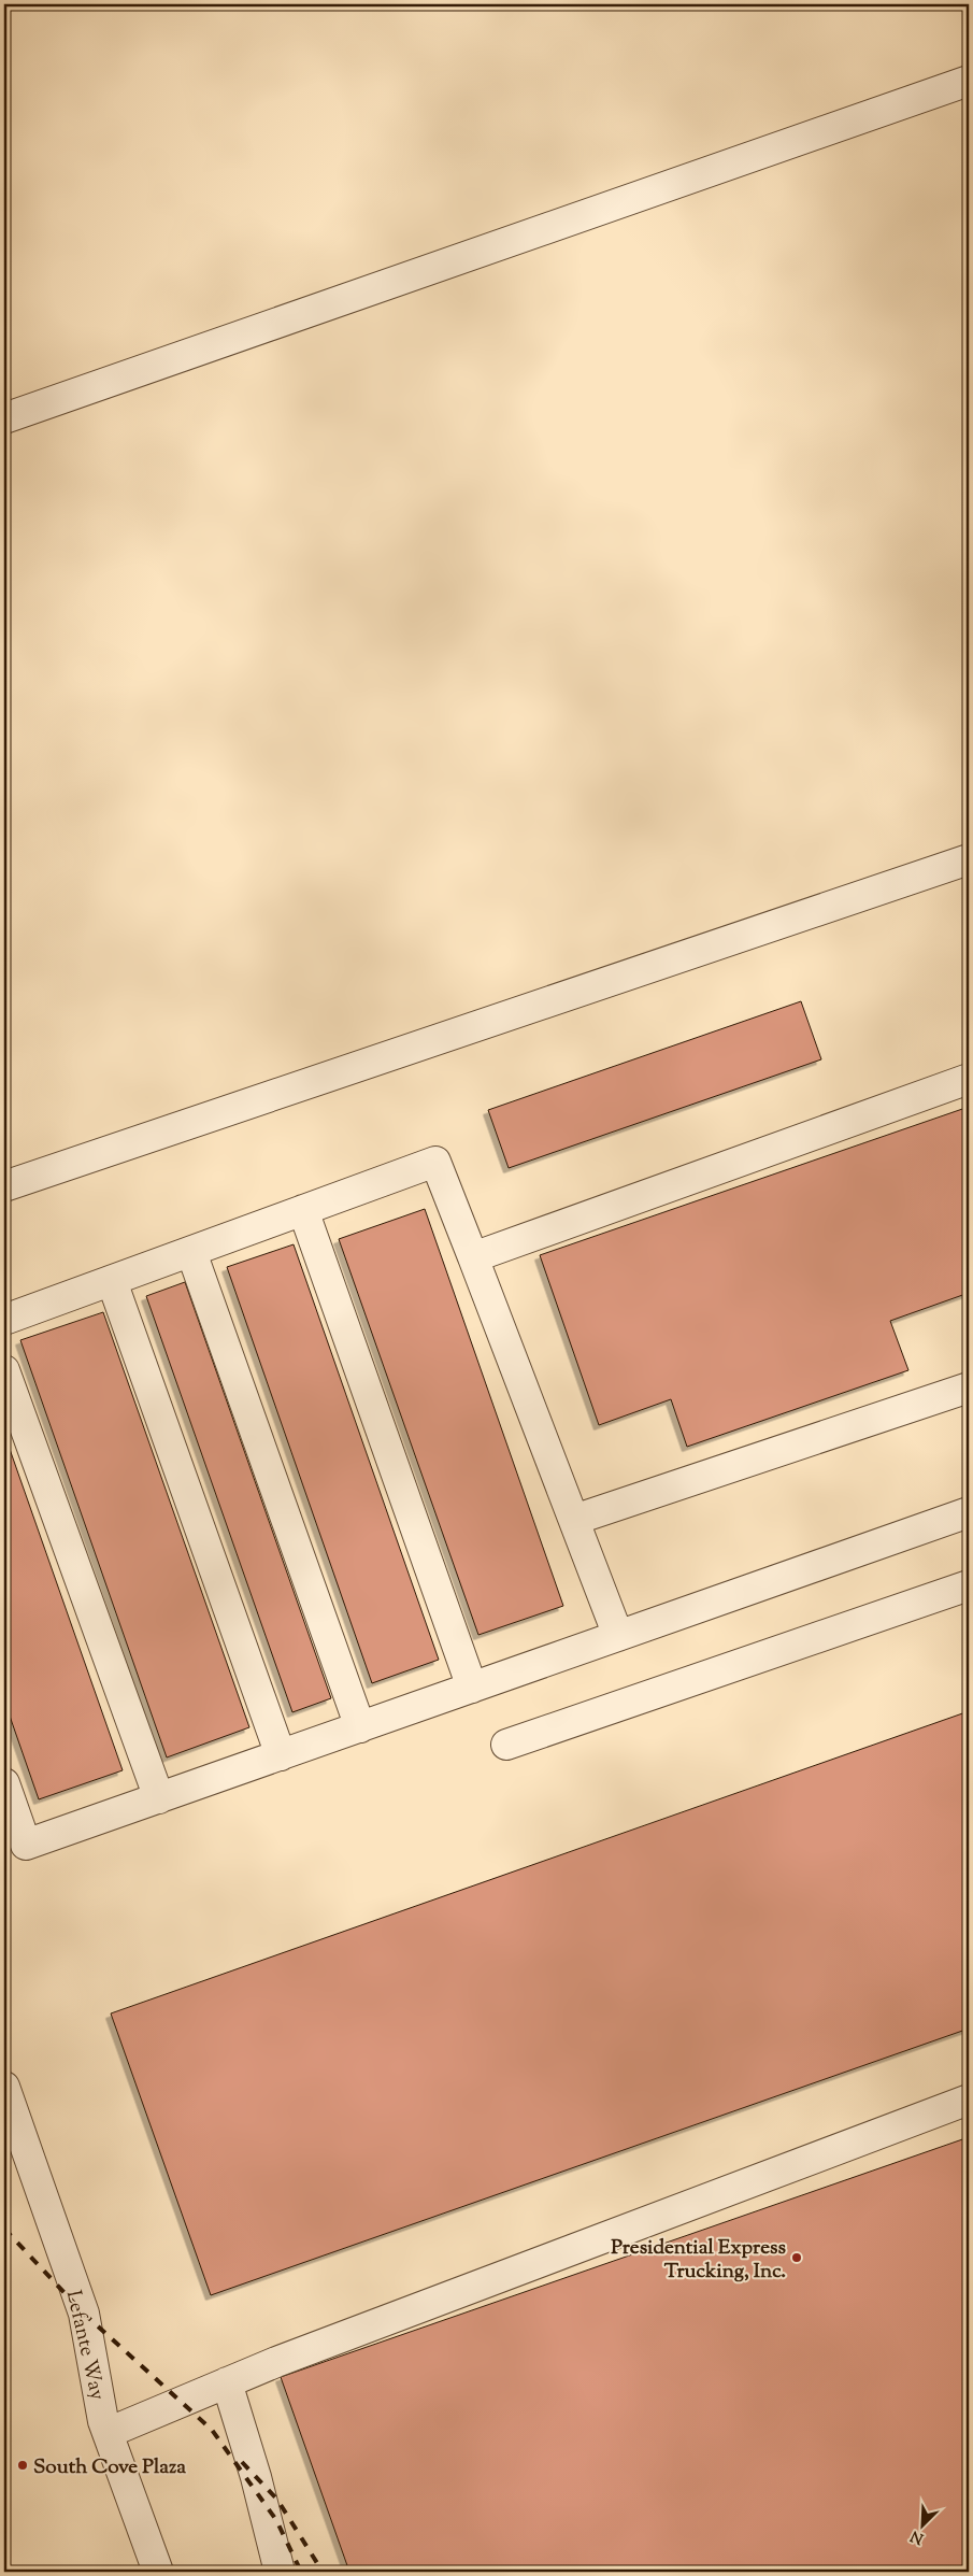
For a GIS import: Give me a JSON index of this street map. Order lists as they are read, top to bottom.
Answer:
{
  "streets": {
    "street": ["Lefante Way"]
  },
  "places": ["Presidential Express Trucking, Inc.", "South Cove Plaza"],
  "north": "bottom left"
}
